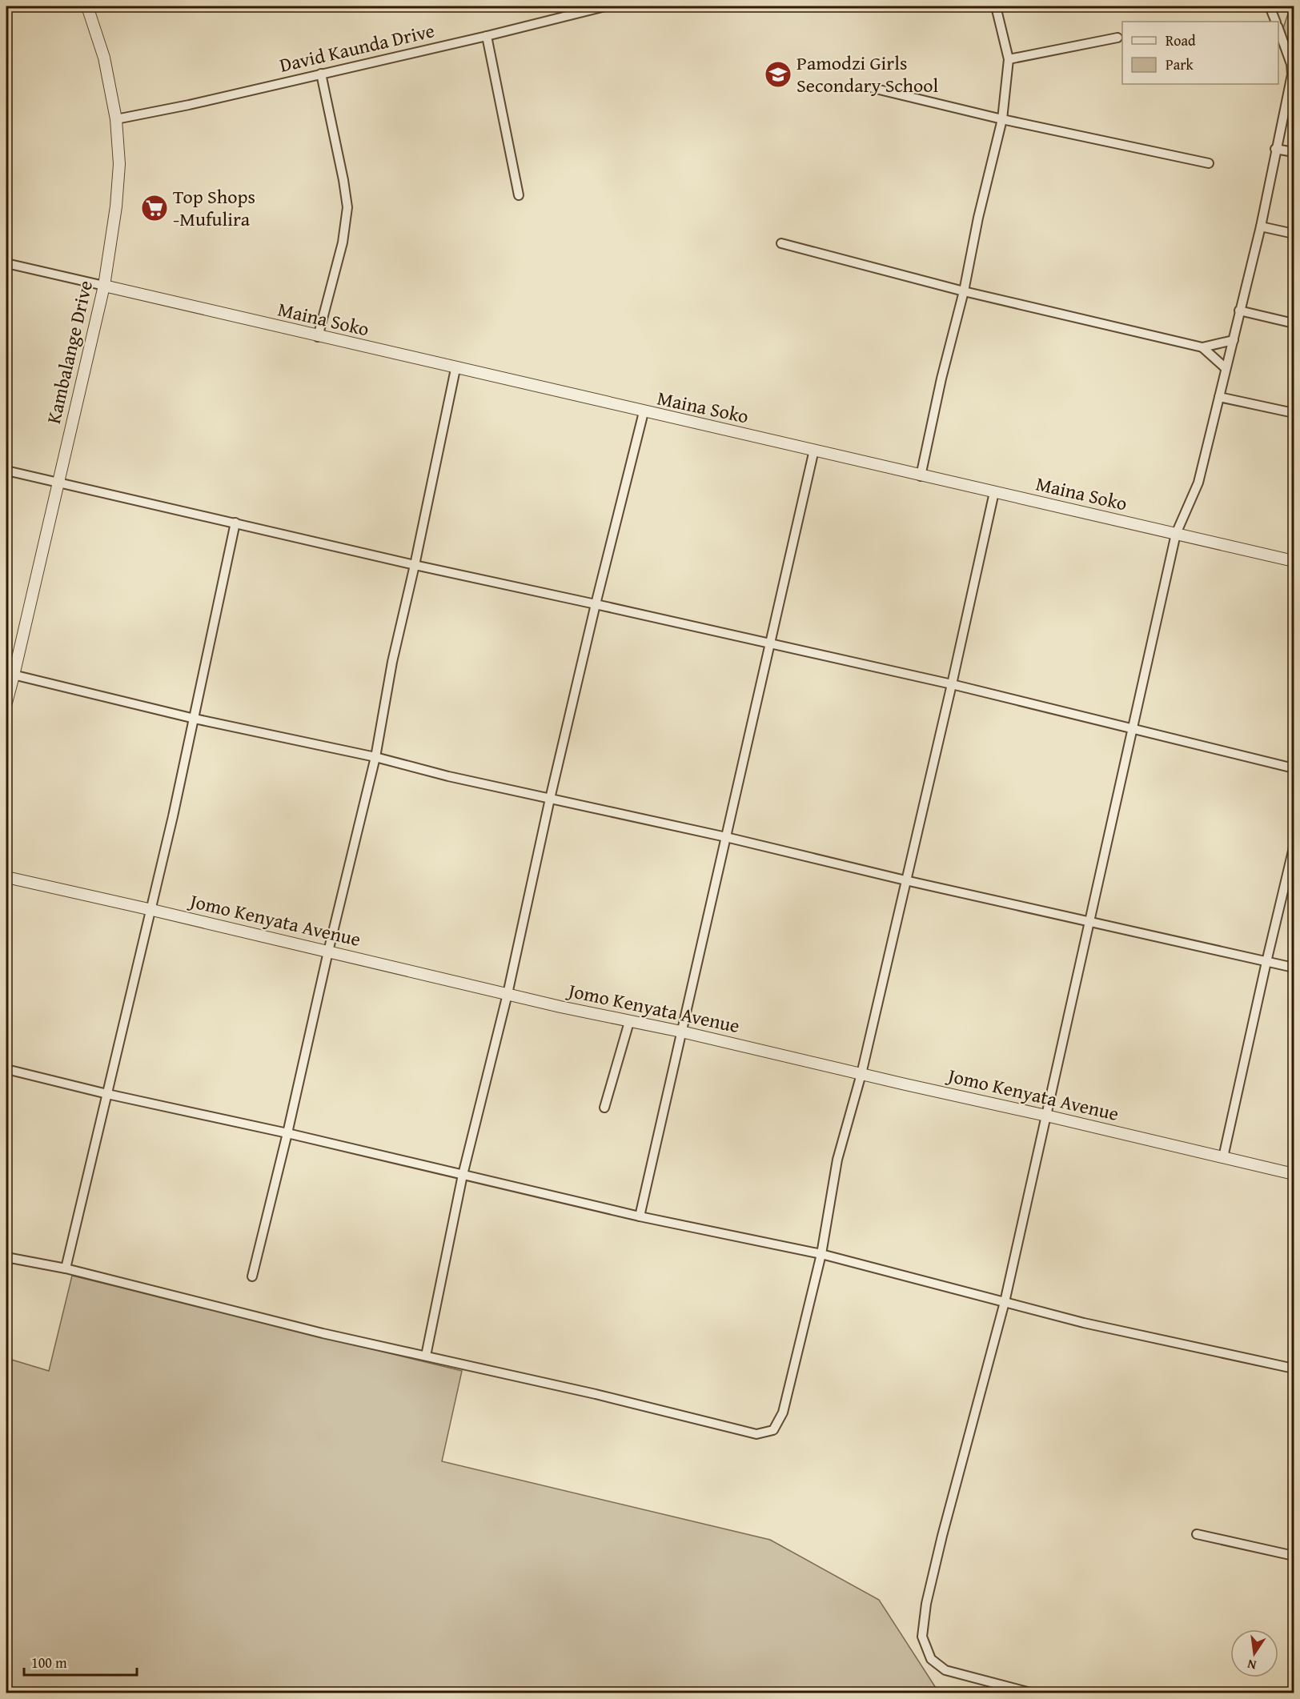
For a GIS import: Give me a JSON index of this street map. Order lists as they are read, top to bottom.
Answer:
{
  "streets": {
    "street": [
      "David Kaunda Drive",
      "Maina Soko",
      "Kambalange Drive",
      "Jomo Kenyata Avenue"
    ]
  },
  "crossings": [
    ["David Kaunda Drive", "Kambalange Drive"],
    ["Maina Soko", "Kambalange Drive"]
  ],
  "places": {
    "school or university": ["Pamodzi Girls Secondary School"],
    "supermarket": ["Top Shops -Mufulira"]
  },
  "legend": ["Road", "Park"],
  "scale_bar": "100 m",
  "north": "bottom"
}
